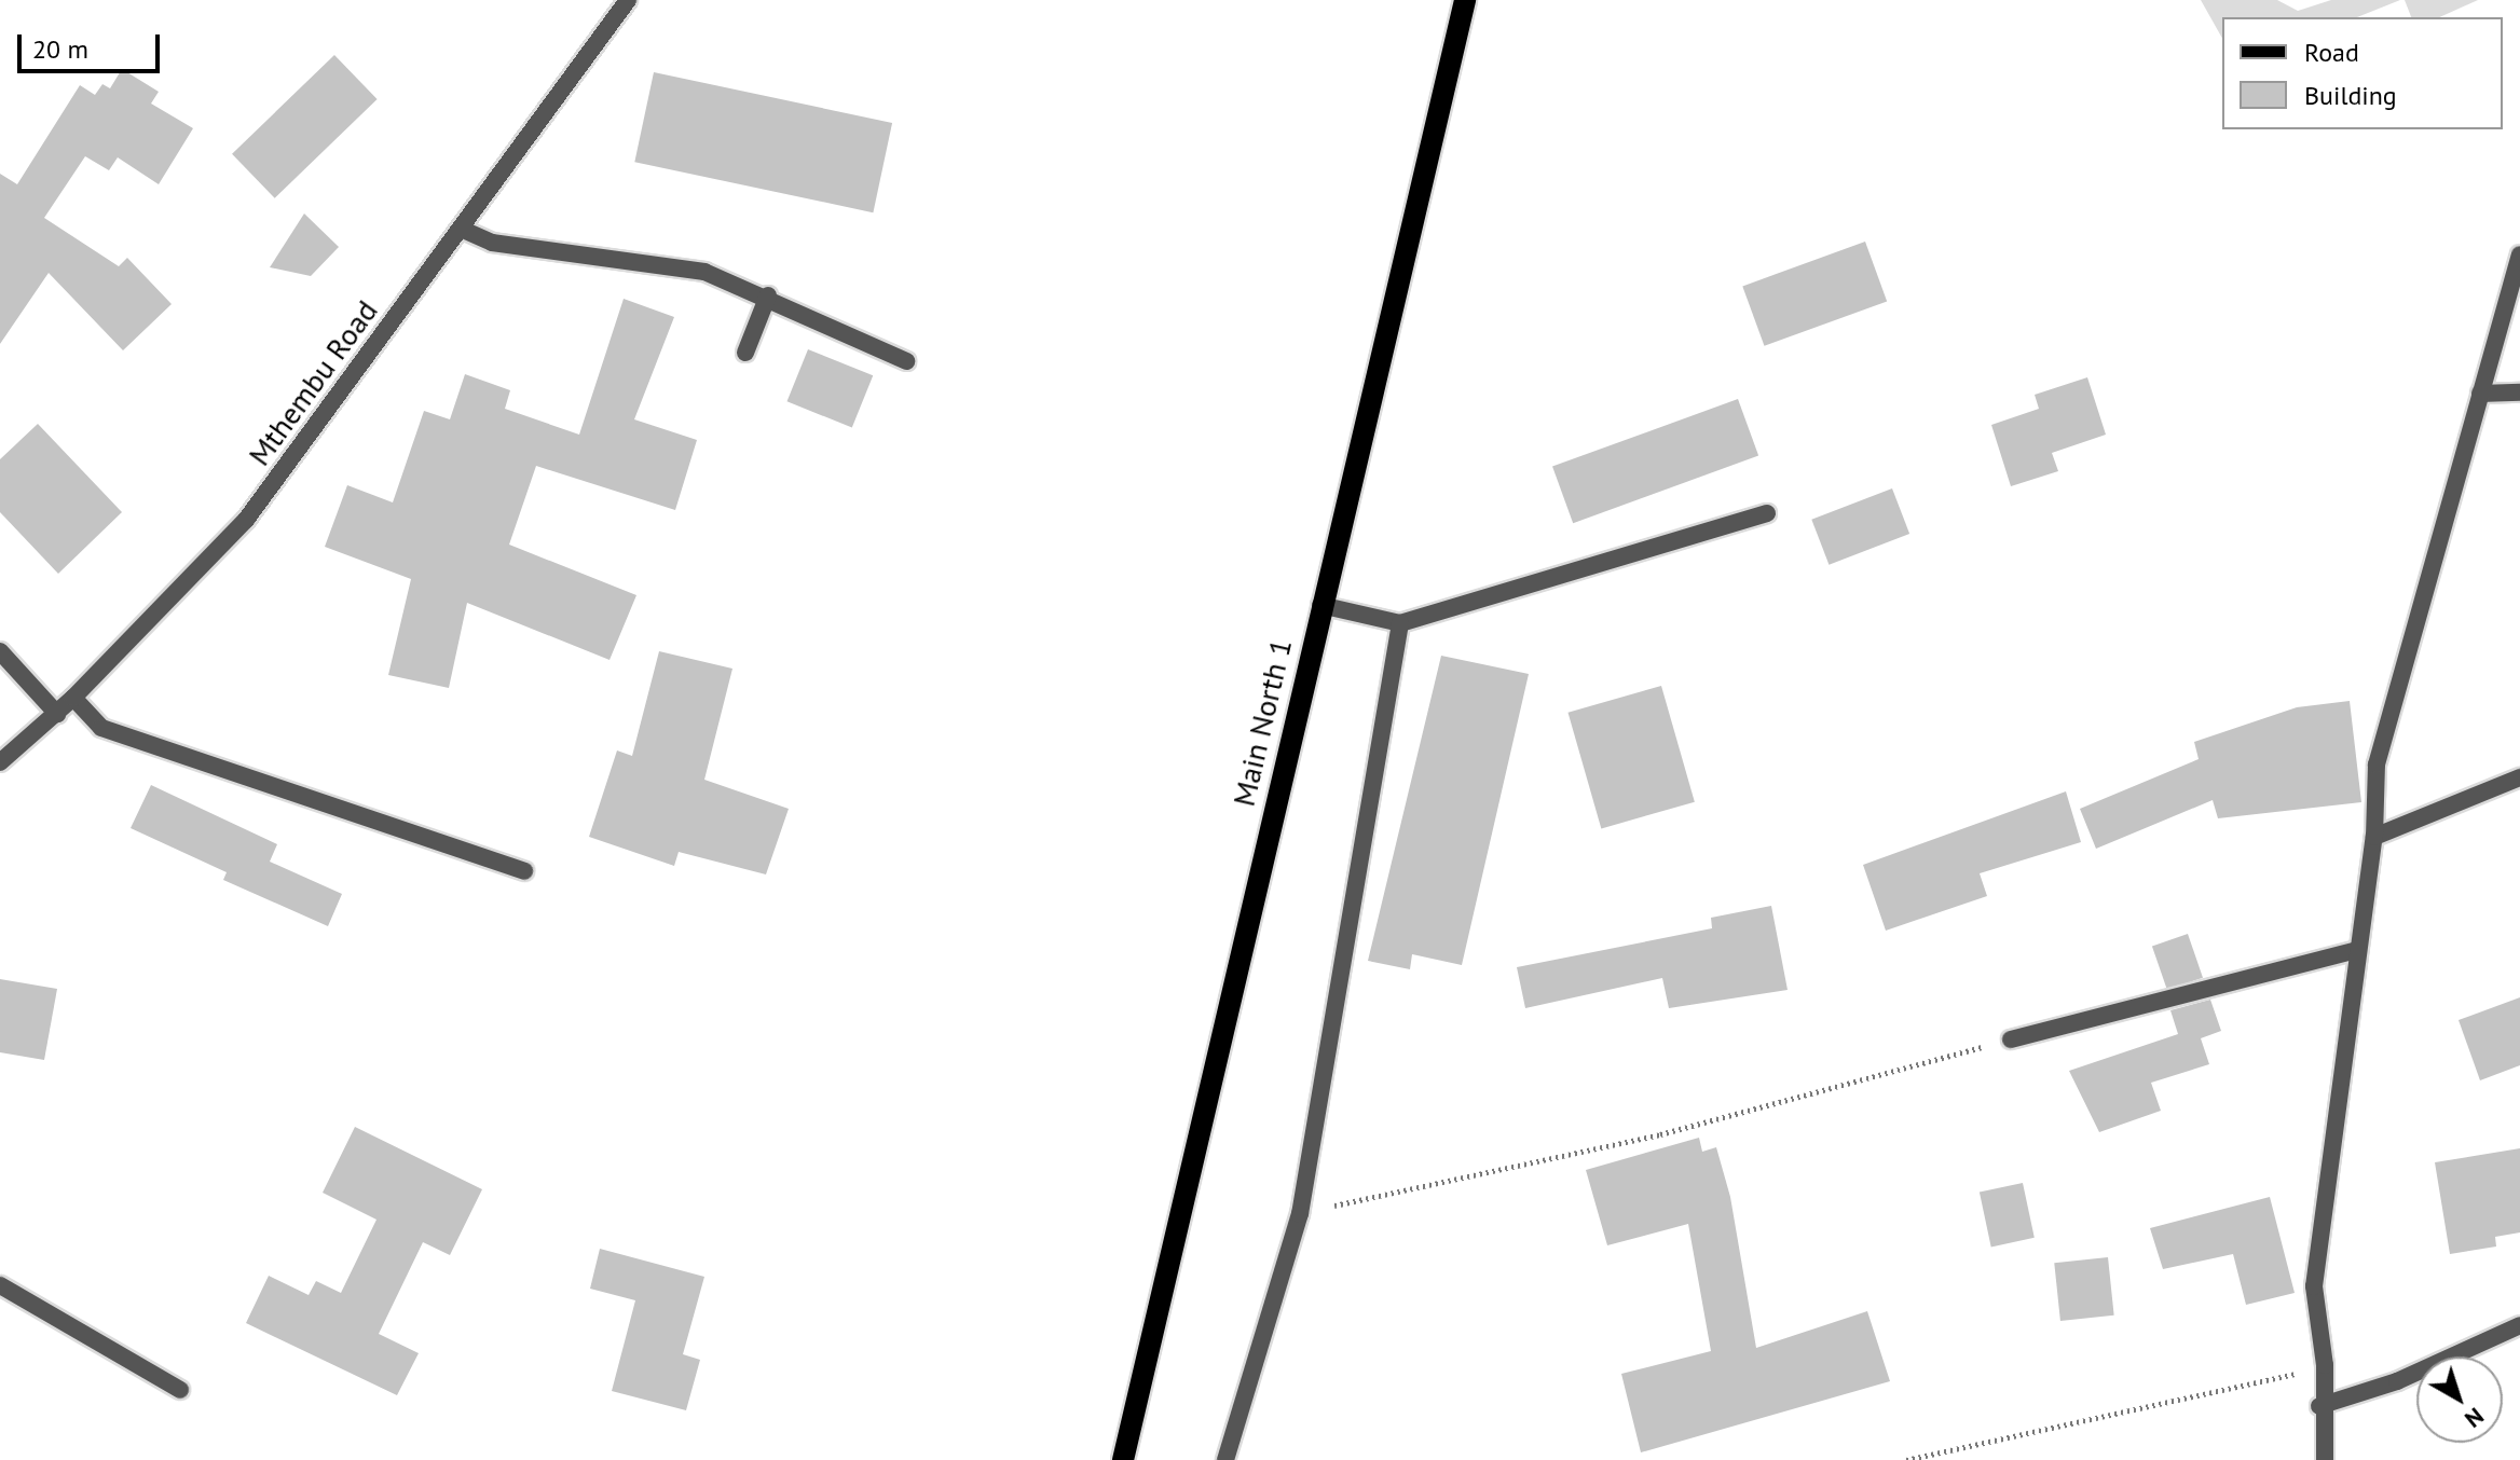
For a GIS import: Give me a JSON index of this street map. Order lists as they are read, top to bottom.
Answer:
{
  "streets": {
    "main road": ["Main North 1"],
    "street": ["Mthembu Road"]
  },
  "legend": ["Road", "Building"],
  "scale_bar": "20 m",
  "north": "bottom right"
}
